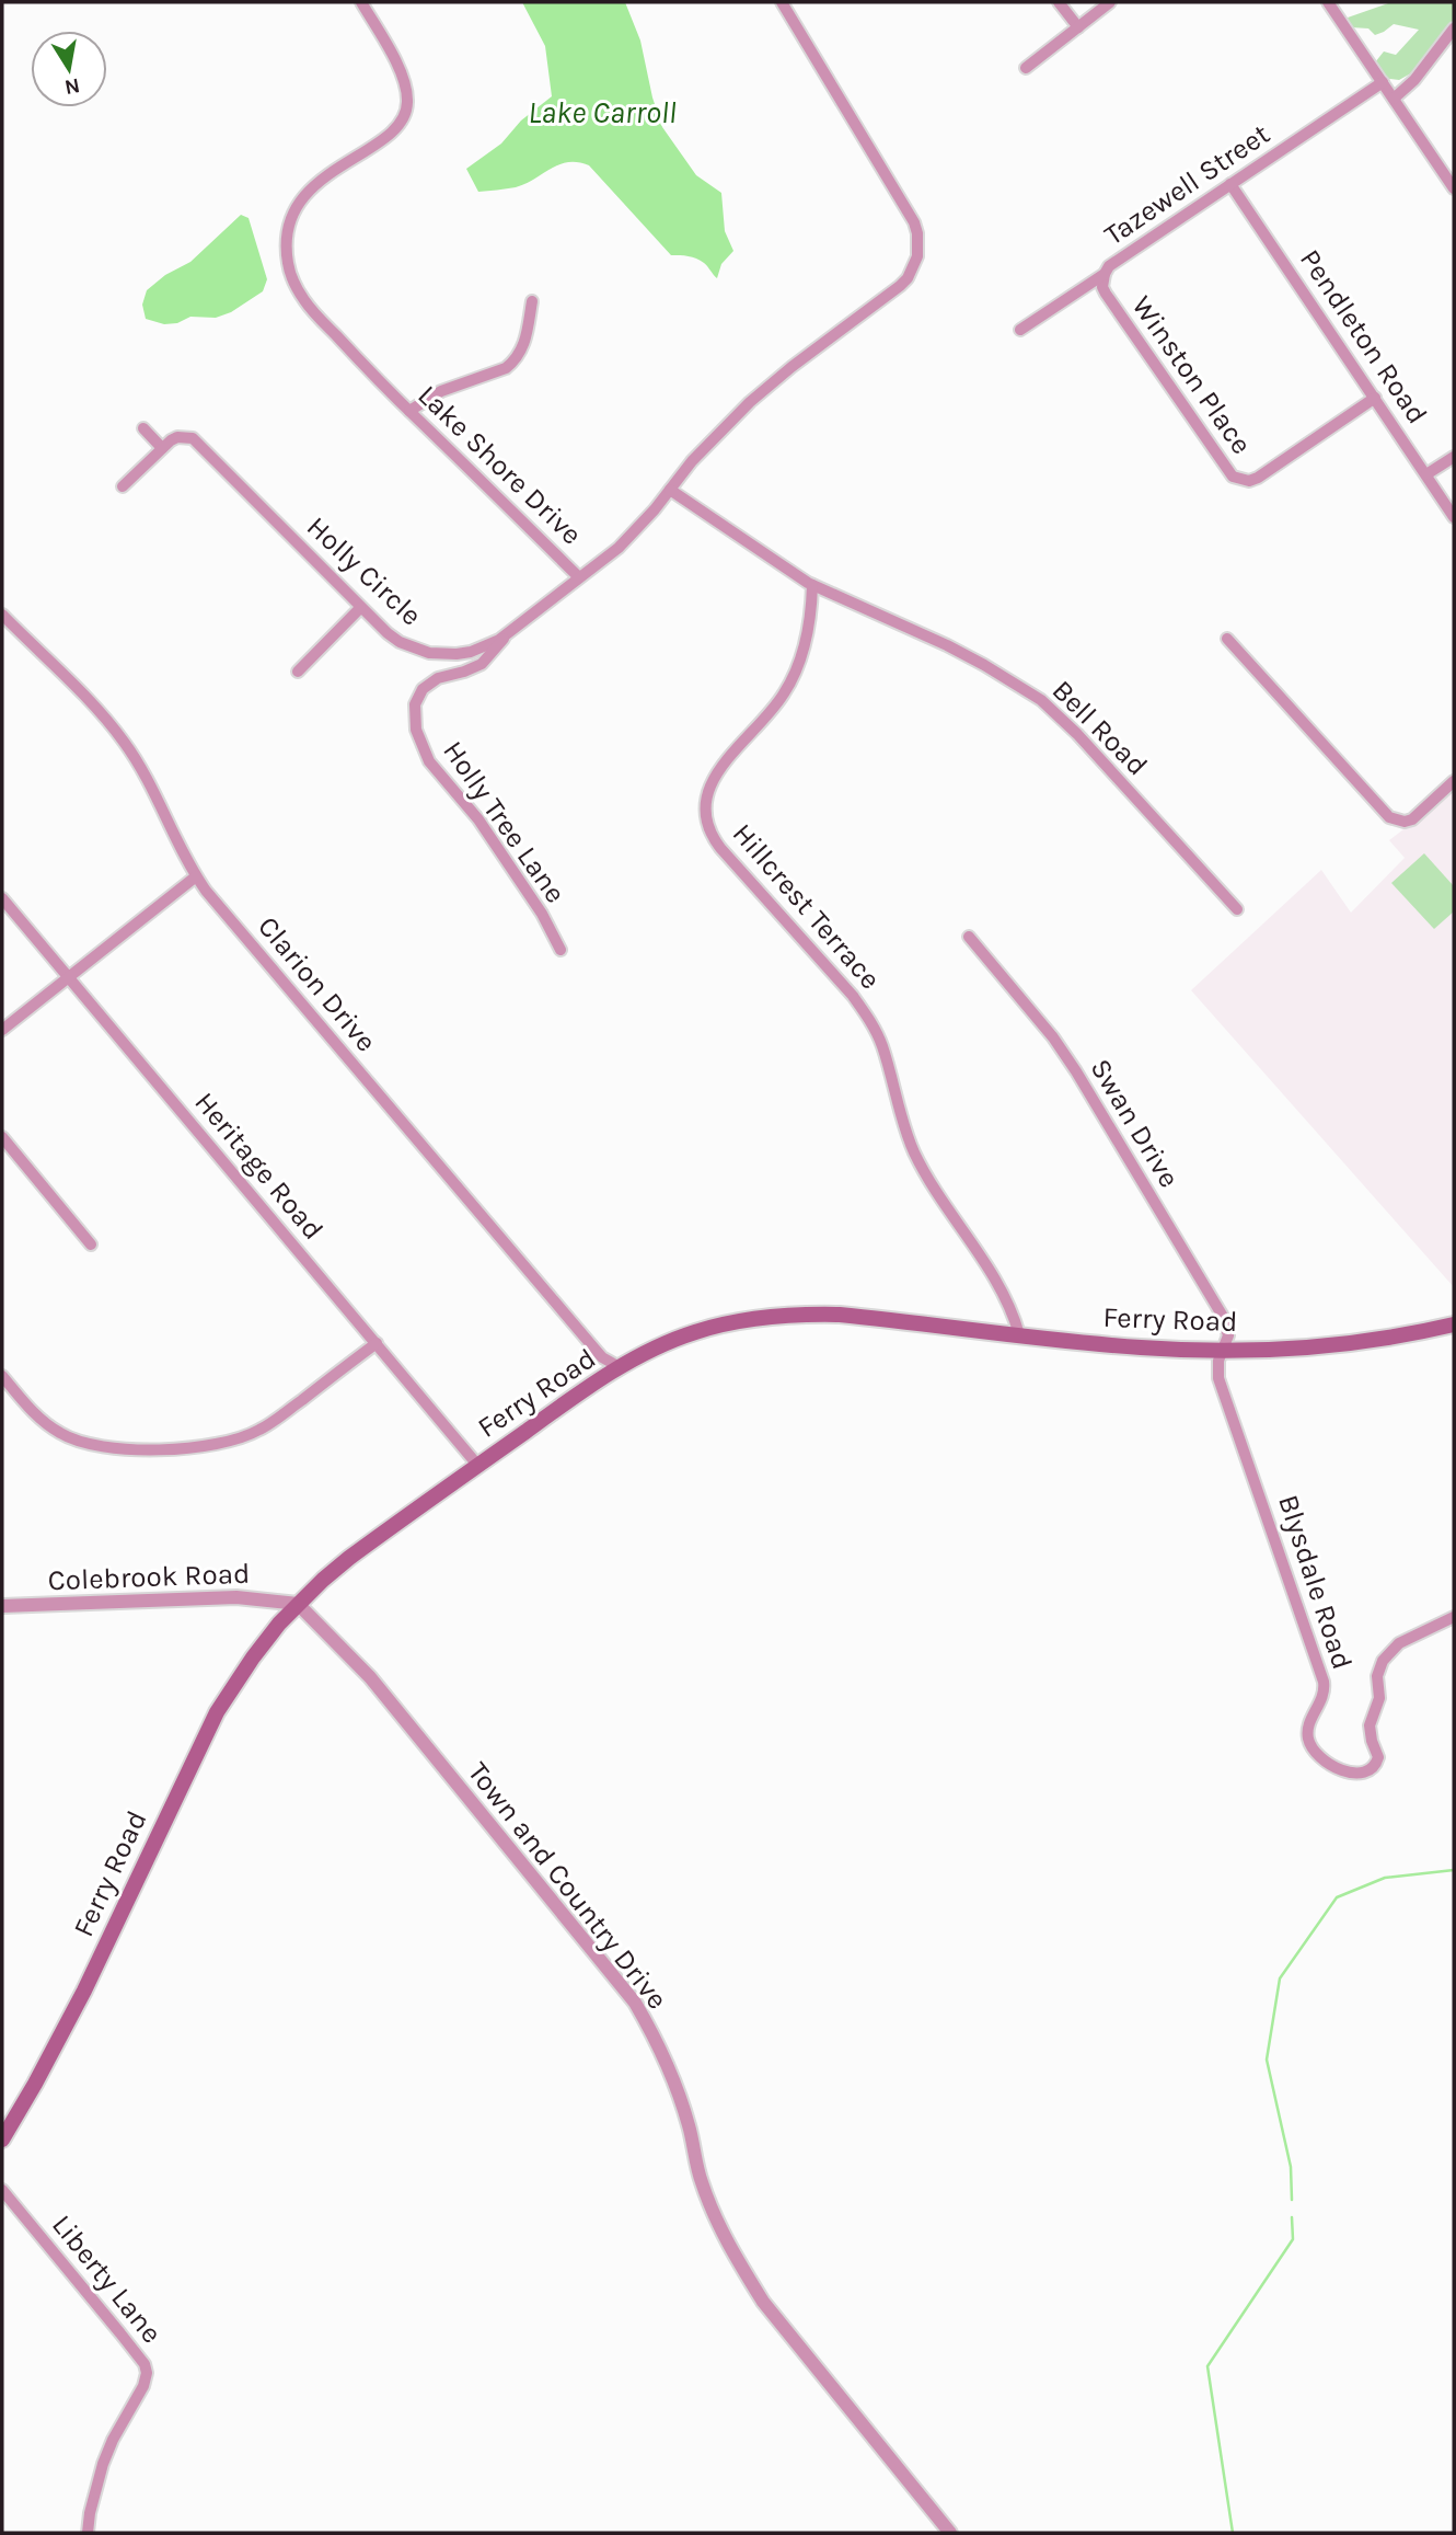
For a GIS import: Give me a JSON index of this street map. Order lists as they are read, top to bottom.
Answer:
{
  "streets": {
    "main road": ["Ferry Road"],
    "street": [
      "Tazewell Street",
      "Pendleton Road",
      "Winston Place",
      "Lake Shore Drive",
      "Holly Circle",
      "Bell Road",
      "Holly Tree Lane",
      "Hillcrest Terrace",
      "Clarion Drive",
      "Swan Drive",
      "Heritage Road",
      "Colebrook Road",
      "Blysdale Road",
      "Town and Country Drive",
      "Liberty Lane"
    ]
  },
  "crossings": [
    ["Tazewell Street", "Pendleton Road"],
    ["Tazewell Street", "Winston Place"],
    ["Pendleton Road", "Winston Place"],
    ["Lake Shore Drive", "Holly Circle"],
    ["Holly Circle", "Holly Tree Lane"],
    ["Bell Road", "Hillcrest Terrace"],
    ["Hillcrest Terrace", "Ferry Road"],
    ["Clarion Drive", "Ferry Road"],
    ["Swan Drive", "Ferry Road"],
    ["Swan Drive", "Blysdale Road"],
    ["Heritage Road", "Ferry Road"],
    ["Ferry Road", "Colebrook Road"],
    ["Ferry Road", "Blysdale Road"],
    ["Ferry Road", "Town and Country Drive"],
    ["Colebrook Road", "Town and Country Drive"]
  ],
  "water": ["Lake Carroll"],
  "north": "bottom"
}
